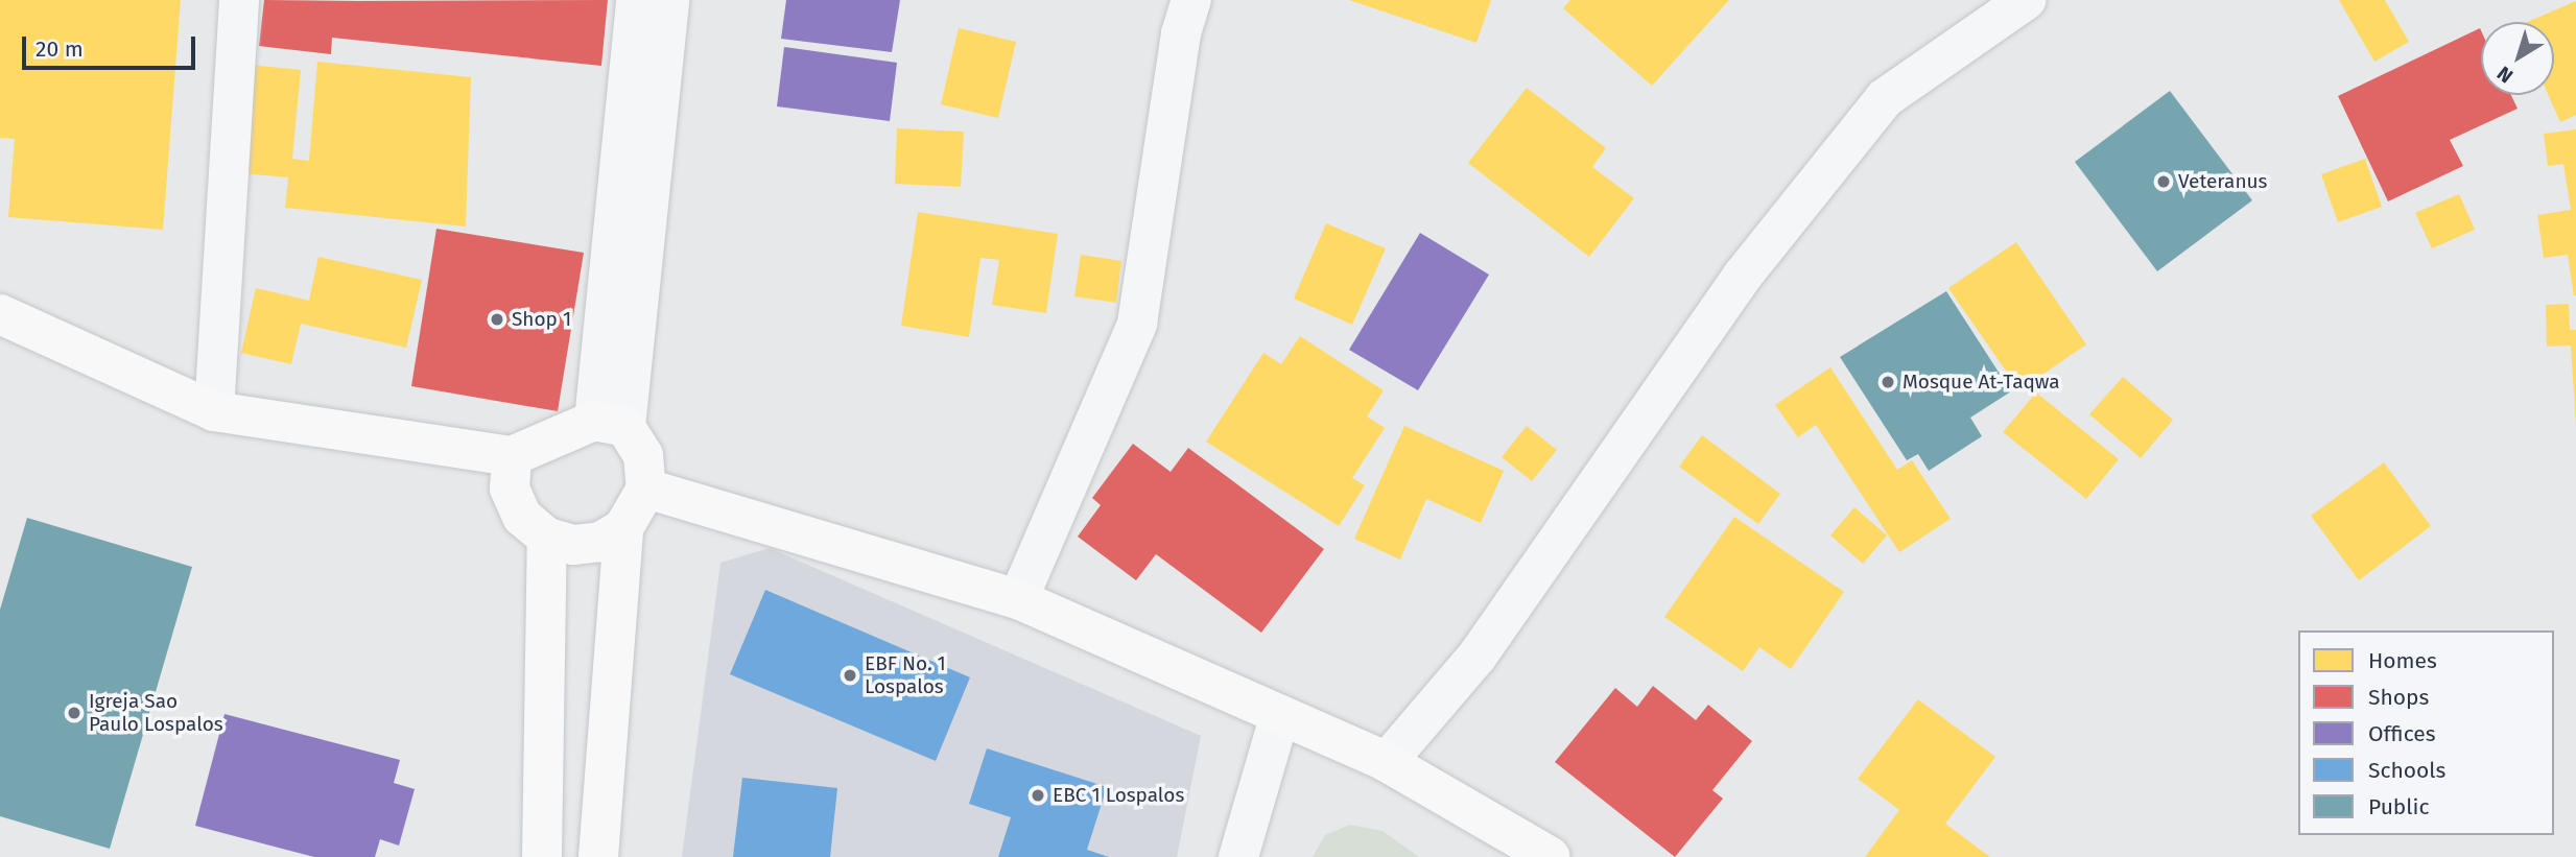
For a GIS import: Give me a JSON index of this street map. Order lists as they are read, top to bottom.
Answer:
{
  "places": [
    "Veteranus",
    "Shop 1",
    "Mosque At-Taqwa",
    "EBF No. 1 Lospalos",
    "Igreja Sao Paulo Lospalos",
    "EBC 1 Lospalos"
  ],
  "legend": [
    "Homes",
    "Shops",
    "Offices",
    "Schools",
    "Public"
  ],
  "scale_bar": "20 m",
  "north": "bottom left"
}
